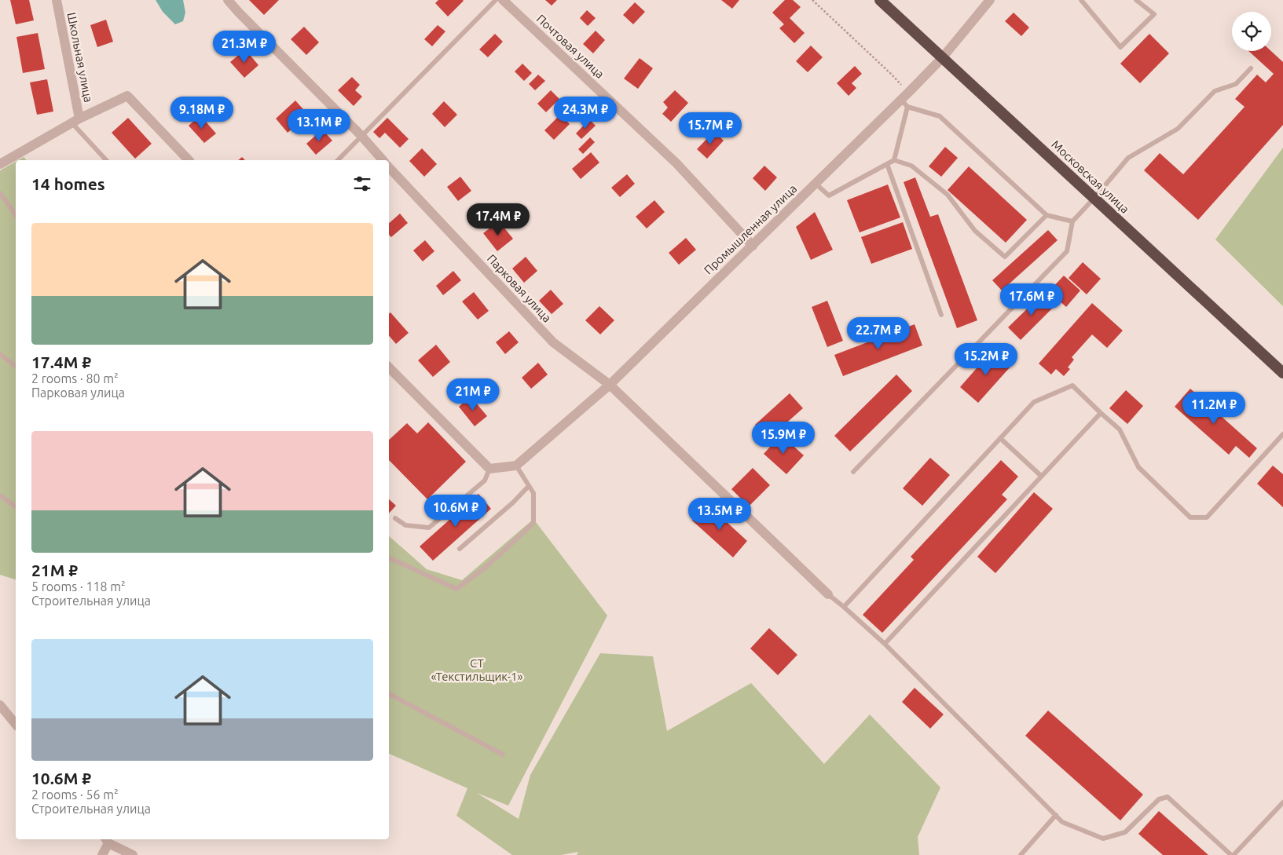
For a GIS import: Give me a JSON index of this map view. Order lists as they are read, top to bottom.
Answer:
{
  "streets": {
    "highway": ["Московская улица"],
    "street": [
      "Почтовая улица",
      "Школьная улица",
      "Промышленная улица",
      "Парковая улица"
    ]
  },
  "crossings": [
    ["Почтовая улица", "Промышленная улица"],
    ["Московская улица", "Промышленная улица"],
    ["Промышленная улица", "Парковая улица"]
  ],
  "parks": ["СТ «Текстильщик-1»"],
  "page": {
    "price": [
      "21.3M ₽",
      "9.18M ₽",
      "24.3M ₽",
      "13.1M ₽",
      "15.7M ₽",
      "17.4M ₽",
      "17.6M ₽",
      "22.7M ₽",
      "15.2M ₽",
      "21M ₽",
      "11.2M ₽",
      "15.9M ₽",
      "10.6M ₽",
      "13.5M ₽"
    ],
    "heading": "14 homes",
    "list": [
      {
        "name": "17.4M ₽",
        "note": "2 rooms · 80 m² · Парковая улица"
      },
      {
        "name": "21M ₽",
        "note": "5 rooms · 118 m² · Строительная улица"
      },
      {
        "name": "10.6M ₽",
        "note": "2 rooms · 56 m² · Строительная улица"
      }
    ]
  }
}
